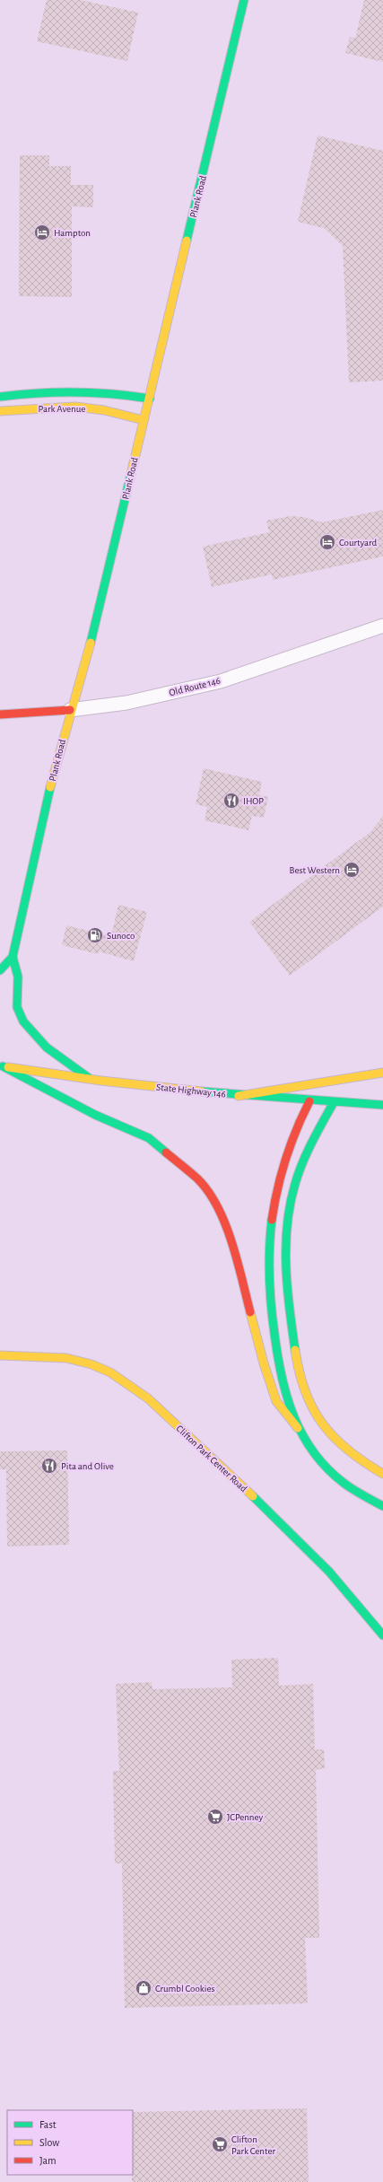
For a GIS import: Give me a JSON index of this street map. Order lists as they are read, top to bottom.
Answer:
{
  "streets": {
    "main road": [
      "Plank Road",
      "Park Avenue",
      "Old Route 146",
      "State Highway 146",
      "Clifton Park Center Road"
    ]
  },
  "crossings": [
    ["Plank Road", "Park Avenue"],
    ["Plank Road", "Old Route 146"]
  ],
  "places": {
    "hotel": ["Hampton", "Courtyard", "Best Western"],
    "restaurant": ["IHOP", "Pita and Olive"],
    "fuel station": ["Sunoco"],
    "supermarket": ["JCPenney", "Clifton Park Center"],
    "shop": ["Crumbl Cookies"]
  },
  "legend": ["Fast", "Slow", "Jam"]
}
